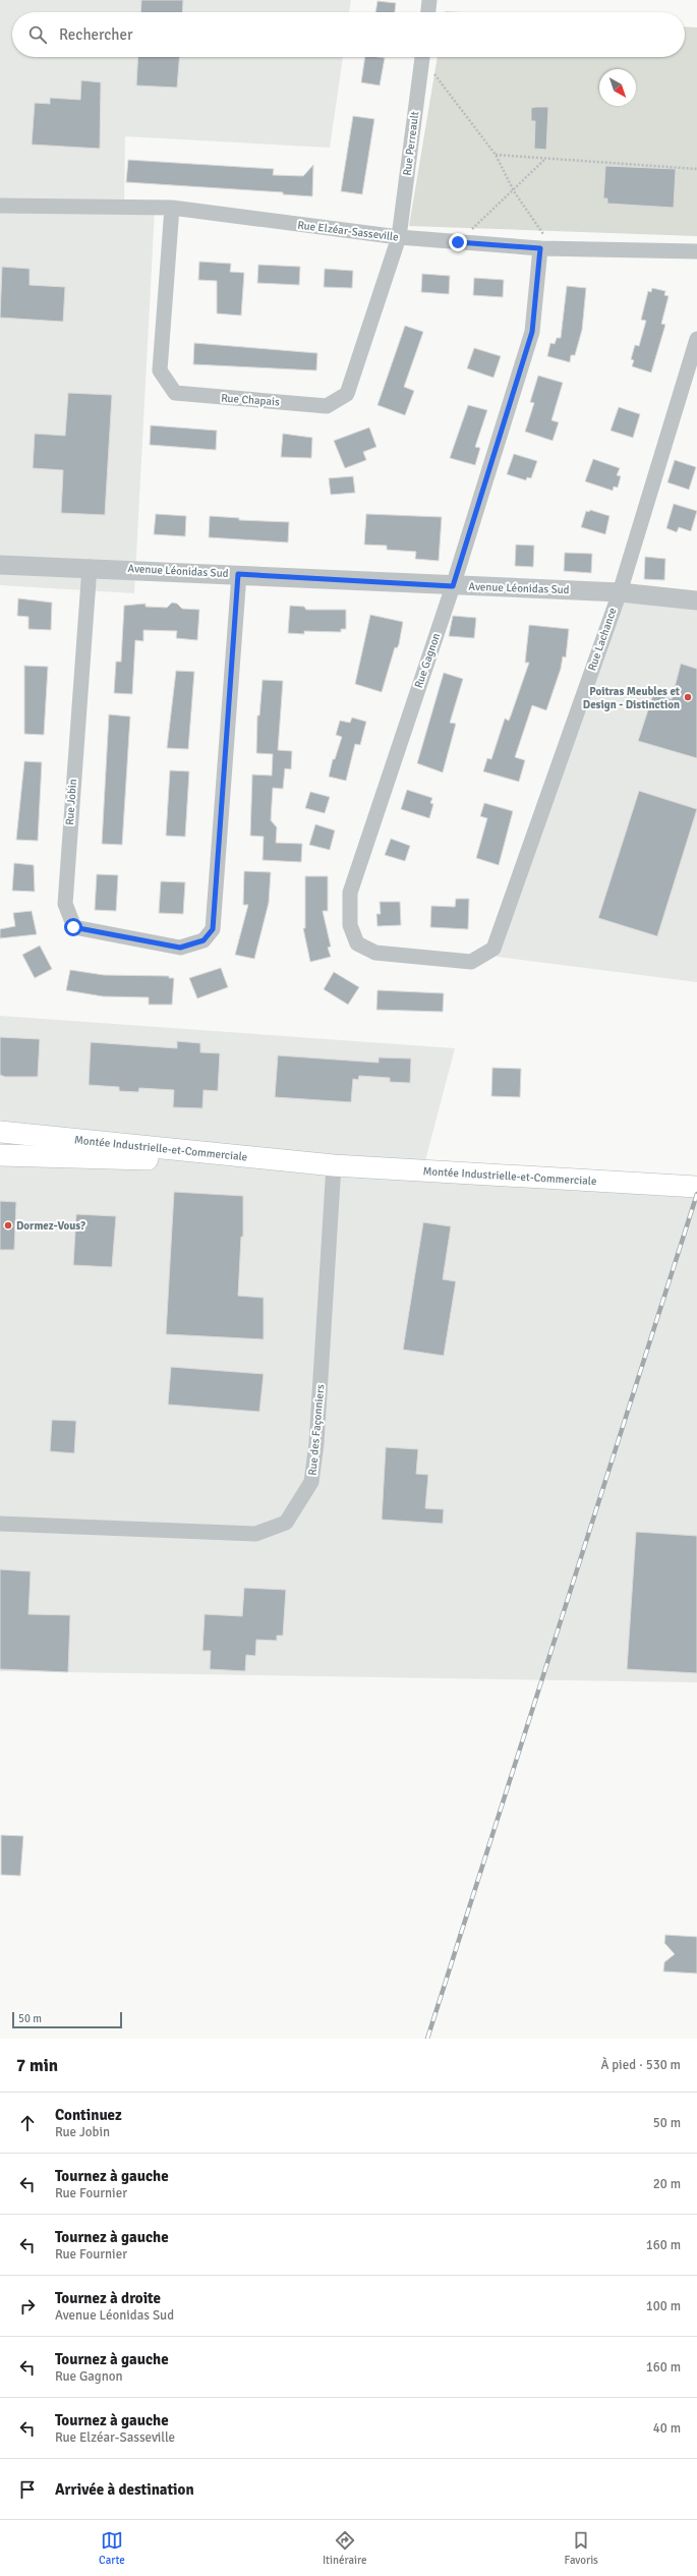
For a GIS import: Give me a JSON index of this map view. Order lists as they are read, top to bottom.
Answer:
{
  "streets": {
    "main road": ["Montée Industrielle-et-Commerciale"],
    "street": [
      "Rue Perreault",
      "Rue Elzéar-Sasseville",
      "Rue Chapais",
      "Avenue Léonidas Sud",
      "Rue Lachance",
      "Rue Gagnon",
      "Rue Jobin",
      "Rue des Façonniers"
    ]
  },
  "crossings": [
    ["Rue Perreault", "Rue Elzéar-Sasseville"],
    ["Rue Perreault", "Rue Chapais"],
    ["Rue Elzéar-Sasseville", "Rue Chapais"],
    ["Rue Elzéar-Sasseville", "Rue Gagnon"],
    ["Avenue Léonidas Sud", "Rue Lachance"],
    ["Avenue Léonidas Sud", "Rue Gagnon"],
    ["Avenue Léonidas Sud", "Rue Jobin"],
    ["Rue Lachance", "Rue Gagnon"],
    ["Montée Industrielle-et-Commerciale", "Rue des Façonniers"]
  ],
  "places": ["Poitras Meubles et Design - Distinction", "Dormez-Vous?"],
  "scale_bar": "50 m",
  "north": "bottom right",
  "page": {
    "search": "Rechercher",
    "scale": "50 m",
    "heading": ["7 min", "À pied · 530 m"],
    "list": [
      ["Continuez", "Rue Jobin", "50 m"],
      ["Tournez à gauche", "Rue Fournier", "20 m"],
      ["Tournez à gauche", "Rue Fournier", "160 m"],
      ["Tournez à droite", "Avenue Léonidas Sud", "100 m"],
      ["Tournez à gauche", "Rue Gagnon", "160 m"],
      ["Tournez à gauche", "Rue Elzéar-Sasseville", "40 m"],
      "Arrivée à destination"
    ],
    "nav": ["Carte", "Itinéraire", "Favoris"]
  }
}
